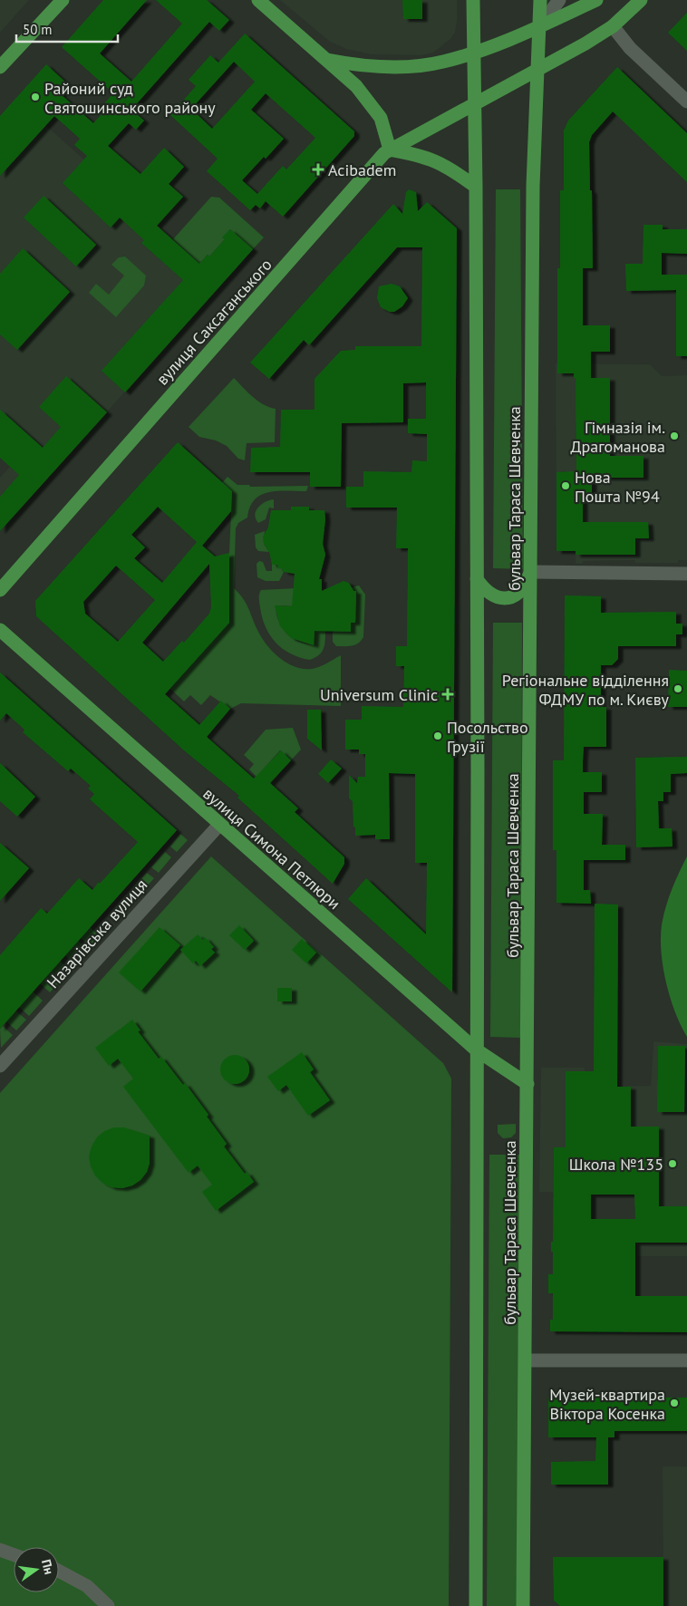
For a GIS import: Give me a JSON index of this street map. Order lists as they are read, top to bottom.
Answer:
{
  "streets": {
    "main road": ["вулиця Саксаганського", "бульвар Тараса Шевченка", "вулиця Симона Петлюри"],
    "street": ["Назарівська вулиця"]
  },
  "crossings": [
    ["вулиця Саксаганського", "бульвар Тараса Шевченка"],
    ["бульвар Тараса Шевченка", "вулиця Симона Петлюри"],
    ["вулиця Симона Петлюри", "Назарівська вулиця"]
  ],
  "places": {
    "other": [
      "Районий суд Святошинського району",
      "Гімназія ім. Драгоманова",
      "Нова Пошта №94",
      "Регіональне відділення ФДМУ по м. Києву",
      "Посольство Грузії",
      "Школа №135",
      "Музей-квартира Віктора Косенка"
    ],
    "health": ["Acibadem", "Universum Clinic"]
  },
  "scale_bar": "50 m",
  "north": "right"
}
